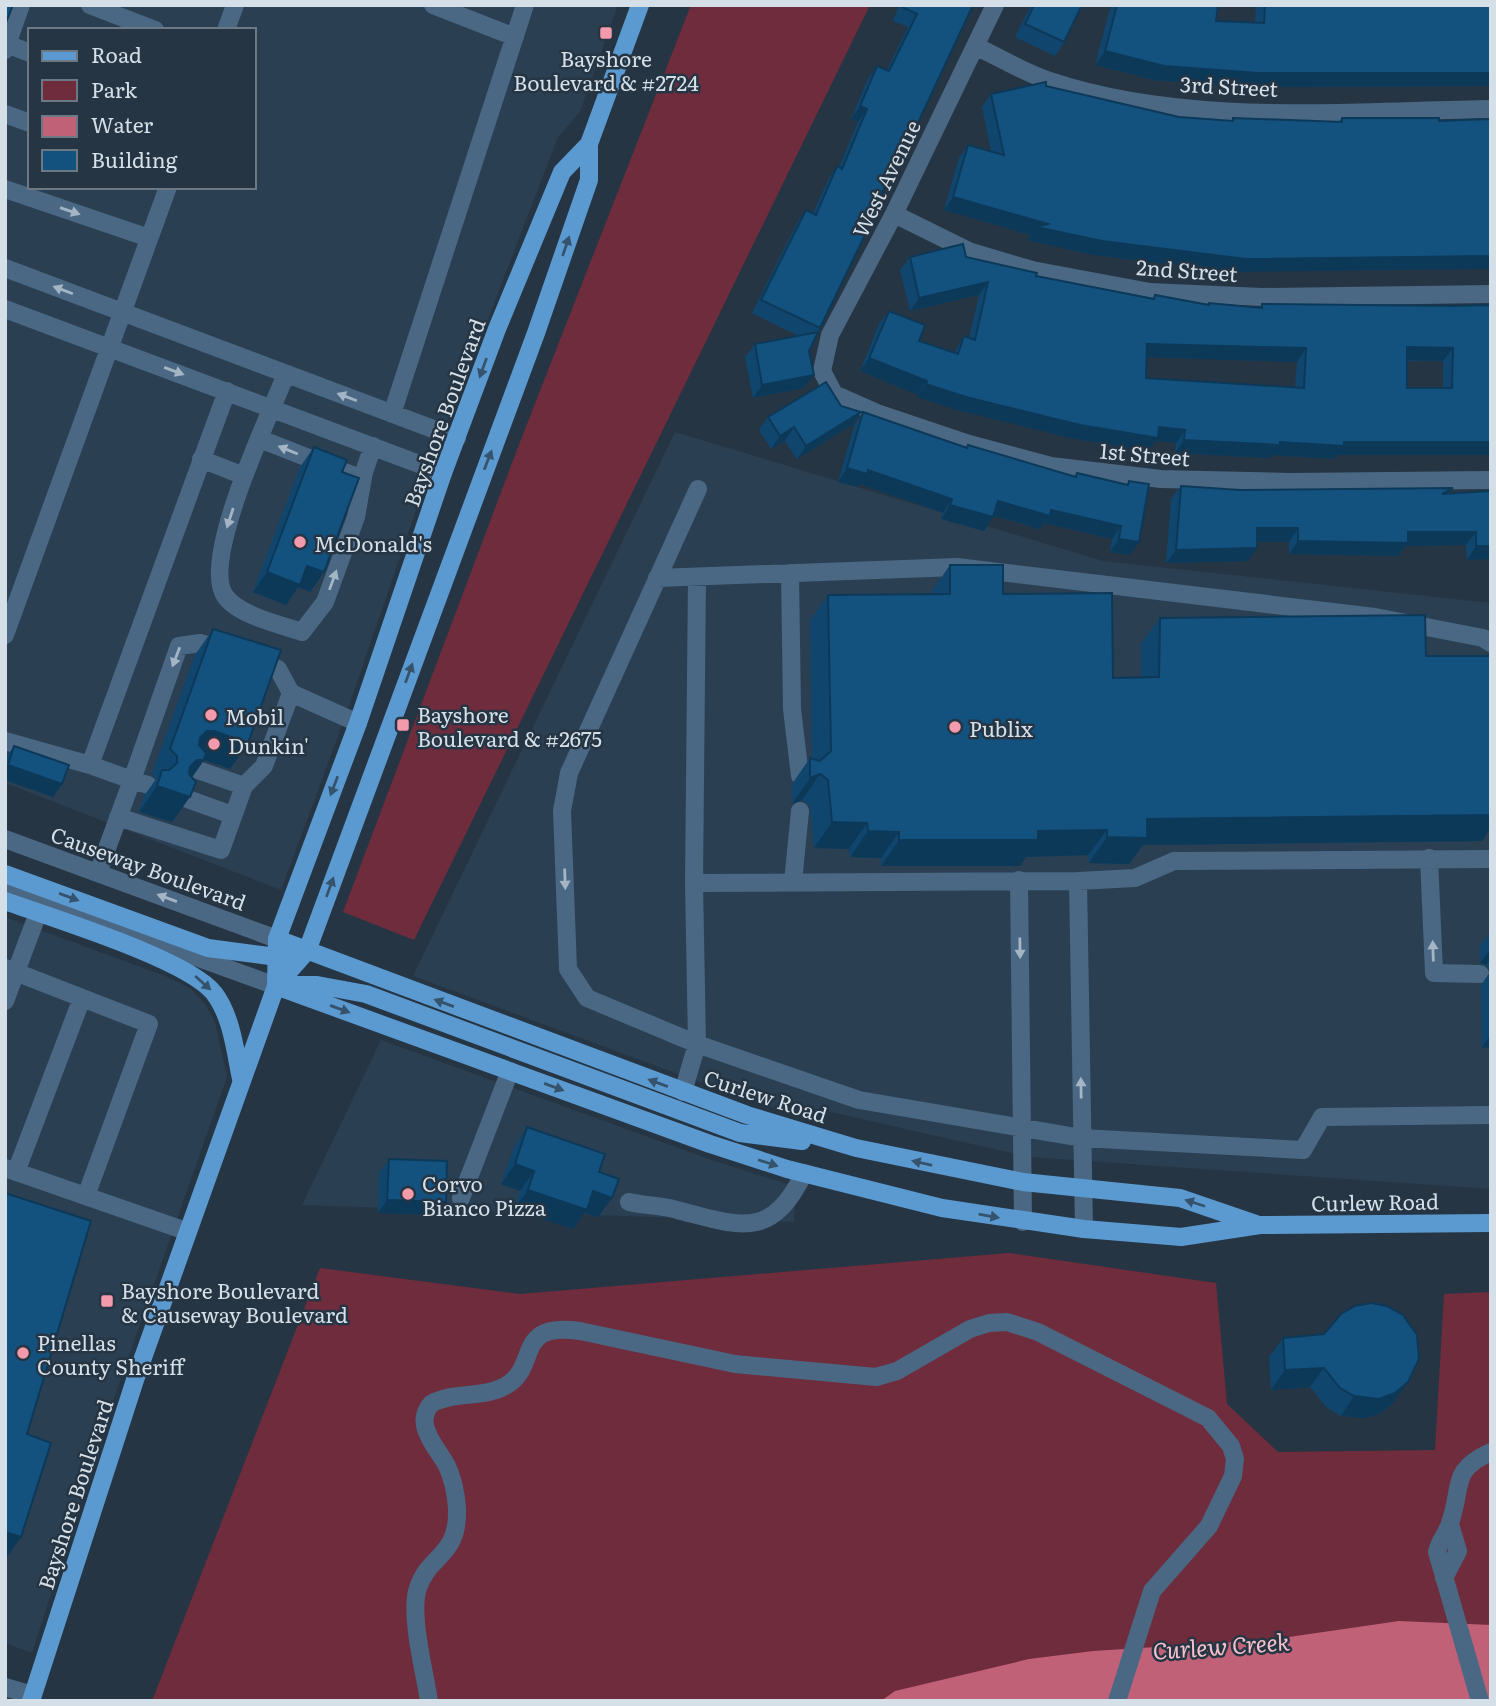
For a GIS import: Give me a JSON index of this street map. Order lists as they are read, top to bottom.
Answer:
{
  "streets": {
    "main road": ["Bayshore Boulevard", "Curlew Road"],
    "street": [
      "3rd Street",
      "West Avenue",
      "2nd Street",
      "1st Street",
      "Causeway Boulevard"
    ]
  },
  "crossings": [
    ["3rd Street", "West Avenue"],
    ["West Avenue", "2nd Street"],
    ["West Avenue", "1st Street"],
    ["Bayshore Boulevard", "Causeway Boulevard"],
    ["Bayshore Boulevard", "Curlew Road"],
    ["Causeway Boulevard", "Curlew Road"]
  ],
  "water": ["Curlew Creek"],
  "places": {
    "transit": ["Bayshore Boulevard & #2724", "Bayshore Boulevard & #2675", "Bayshore Boulevard & Causeway Boulevard"],
    "other": [
      "McDonald's",
      "Mobil",
      "Publix",
      "Dunkin'",
      "Corvo Bianco Pizza",
      "Pinellas County Sheriff"
    ]
  },
  "legend": [
    "Road",
    "Park",
    "Water",
    "Building"
  ]
}
